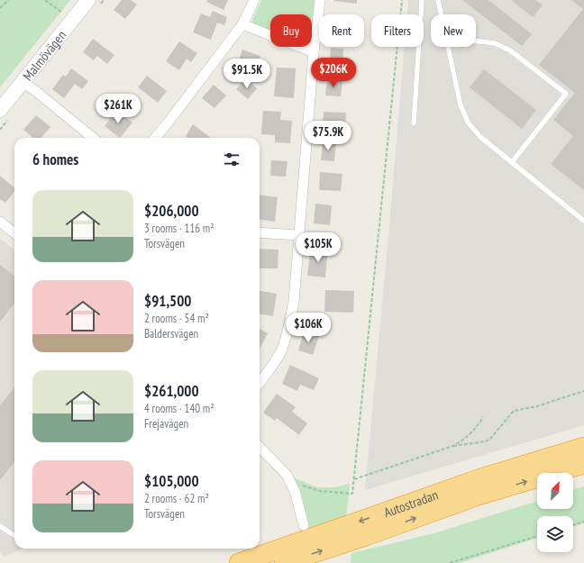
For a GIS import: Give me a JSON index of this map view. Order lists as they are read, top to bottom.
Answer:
{
  "streets": {
    "highway": ["Autostradan"],
    "main road": ["Malmövägen"]
  },
  "north": "top right",
  "page": {
    "chip": [
      "Buy",
      "Rent",
      "Filters",
      "New"
    ],
    "price": [
      "$206K",
      "$91.5K",
      "$261K",
      "$75.9K",
      "$105K",
      "$106K"
    ],
    "heading": "6 homes",
    "list": [
      {
        "name": "$206,000",
        "note": "3 rooms · 116 m² · Torsvägen"
      },
      {
        "name": "$91,500",
        "note": "2 rooms · 54 m² · Baldersvägen"
      },
      {
        "name": "$261,000",
        "note": "4 rooms · 140 m² · Frejavägen"
      },
      {
        "name": "$105,000",
        "note": "2 rooms · 62 m² · Torsvägen"
      }
    ]
  }
}
